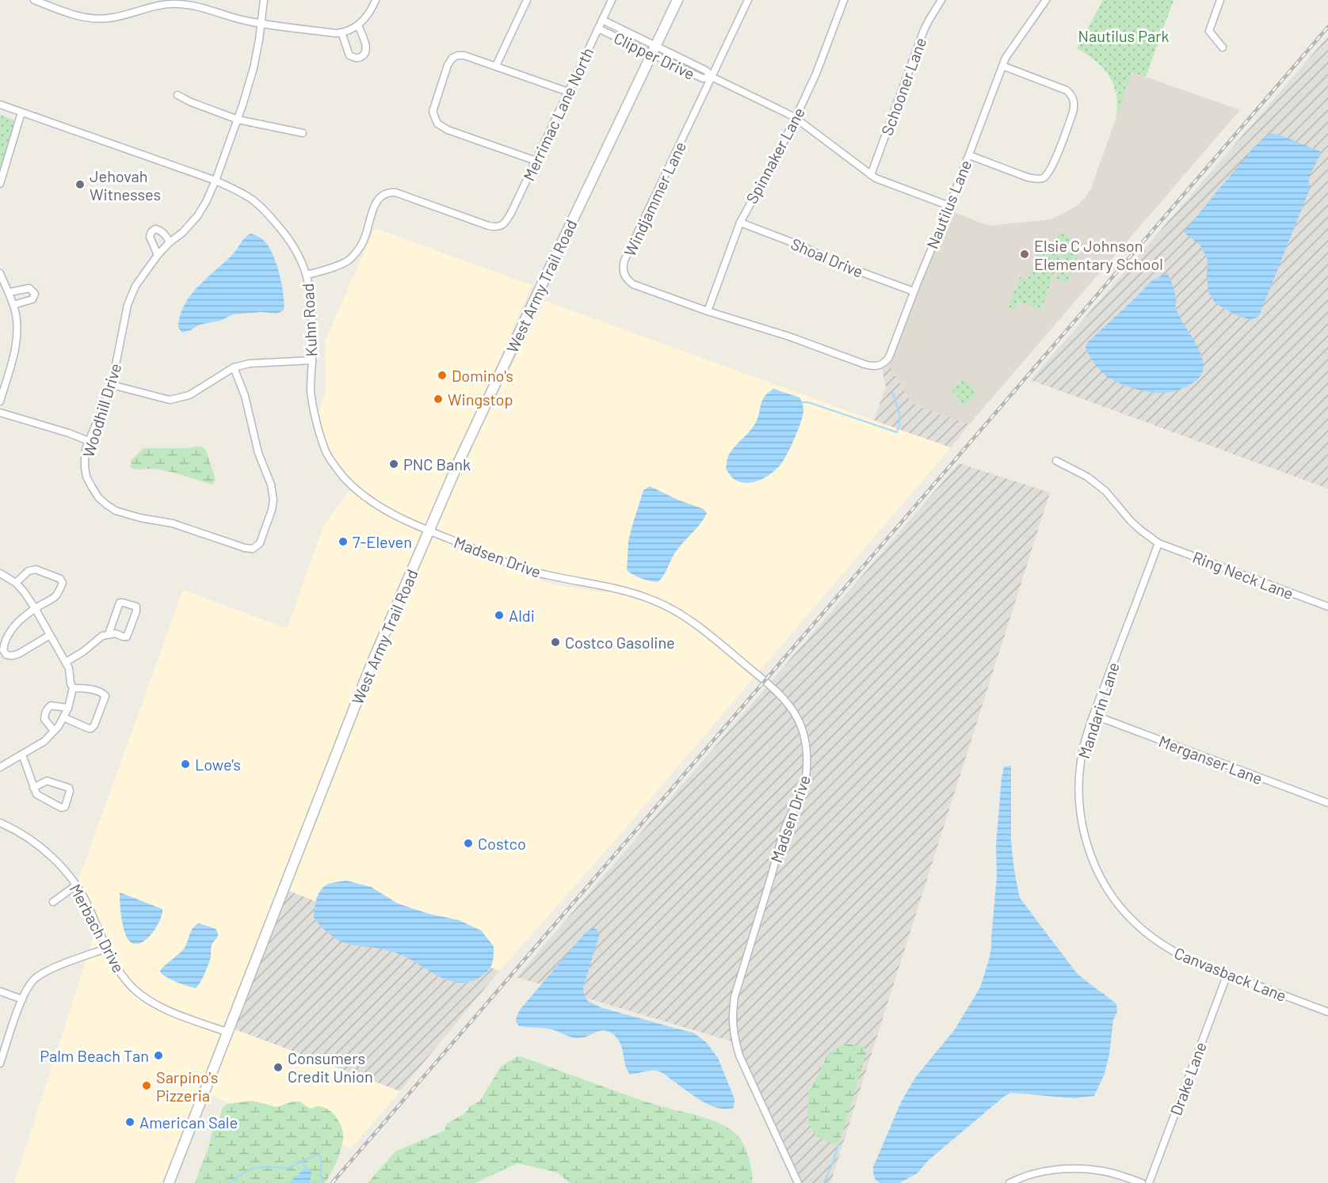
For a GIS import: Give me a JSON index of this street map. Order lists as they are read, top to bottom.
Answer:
{
  "streets": {
    "main road": ["West Army Trail Road"],
    "street": [
      "Clipper Drive",
      "Schooner Lane",
      "Merrimac Lane North",
      "Spinnaker Lane",
      "Windjammer Lane",
      "Nautilus Lane",
      "Shoal Drive",
      "Kuhn Road",
      "Woodhill Drive",
      "Madsen Drive",
      "Ring Neck Lane",
      "Mandarin Lane",
      "Merganser Lane",
      "Merbach Drive",
      "Canvasback Lane",
      "Drake Lane"
    ]
  },
  "crossings": [
    ["Clipper Drive", "Schooner Lane"],
    ["Clipper Drive", "Merrimac Lane North"],
    ["Clipper Drive", "Spinnaker Lane"],
    ["Clipper Drive", "Windjammer Lane"],
    ["Clipper Drive", "Nautilus Lane"],
    ["Clipper Drive", "West Army Trail Road"],
    ["Merrimac Lane North", "Kuhn Road"],
    ["Spinnaker Lane", "Windjammer Lane"],
    ["Spinnaker Lane", "Shoal Drive"],
    ["Windjammer Lane", "Nautilus Lane"],
    ["Nautilus Lane", "Shoal Drive"],
    ["West Army Trail Road", "Kuhn Road"],
    ["West Army Trail Road", "Madsen Drive"],
    ["West Army Trail Road", "Merbach Drive"],
    ["Kuhn Road", "Woodhill Drive"],
    ["Kuhn Road", "Madsen Drive"],
    ["Ring Neck Lane", "Mandarin Lane"],
    ["Mandarin Lane", "Merganser Lane"],
    ["Mandarin Lane", "Canvasback Lane"],
    ["Canvasback Lane", "Drake Lane"]
  ],
  "parks": ["Nautilus Park"],
  "places": [
    "Jehovah Witnesses",
    "Elsie C Johnson Elementary School",
    "Domino's",
    "Wingstop",
    "PNC Bank",
    "7-Eleven",
    "Aldi",
    "Costco Gasoline",
    "Lowe's",
    "Costco",
    "Palm Beach Tan",
    "Consumers Credit Union",
    "Sarpino's Pizzeria",
    "American Sale"
  ]
}
